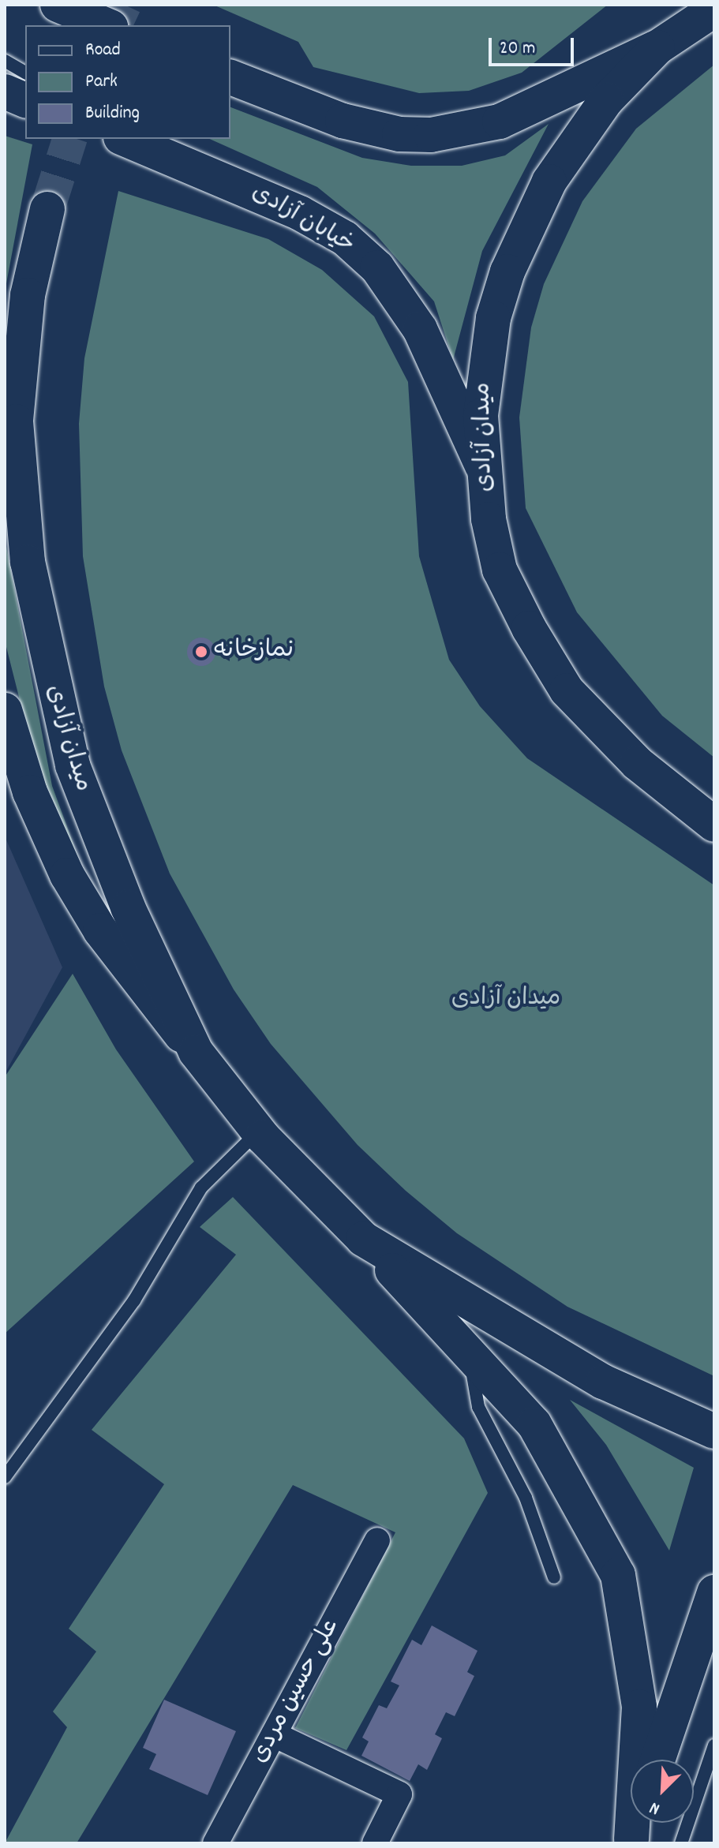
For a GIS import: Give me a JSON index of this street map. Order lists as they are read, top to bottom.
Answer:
{
  "streets": {
    "main road": ["خیابان آزادی", "میدان آزادی"],
    "street": ["علی حسین مردی"]
  },
  "crossings": [
    ["خیابان آزادی", "میدان آزادی"]
  ],
  "parks": ["میدان آزادی"],
  "places": ["نمازخانه"],
  "legend": ["Road", "Park", "Building"],
  "scale_bar": "20 m",
  "north": "bottom left"
}
